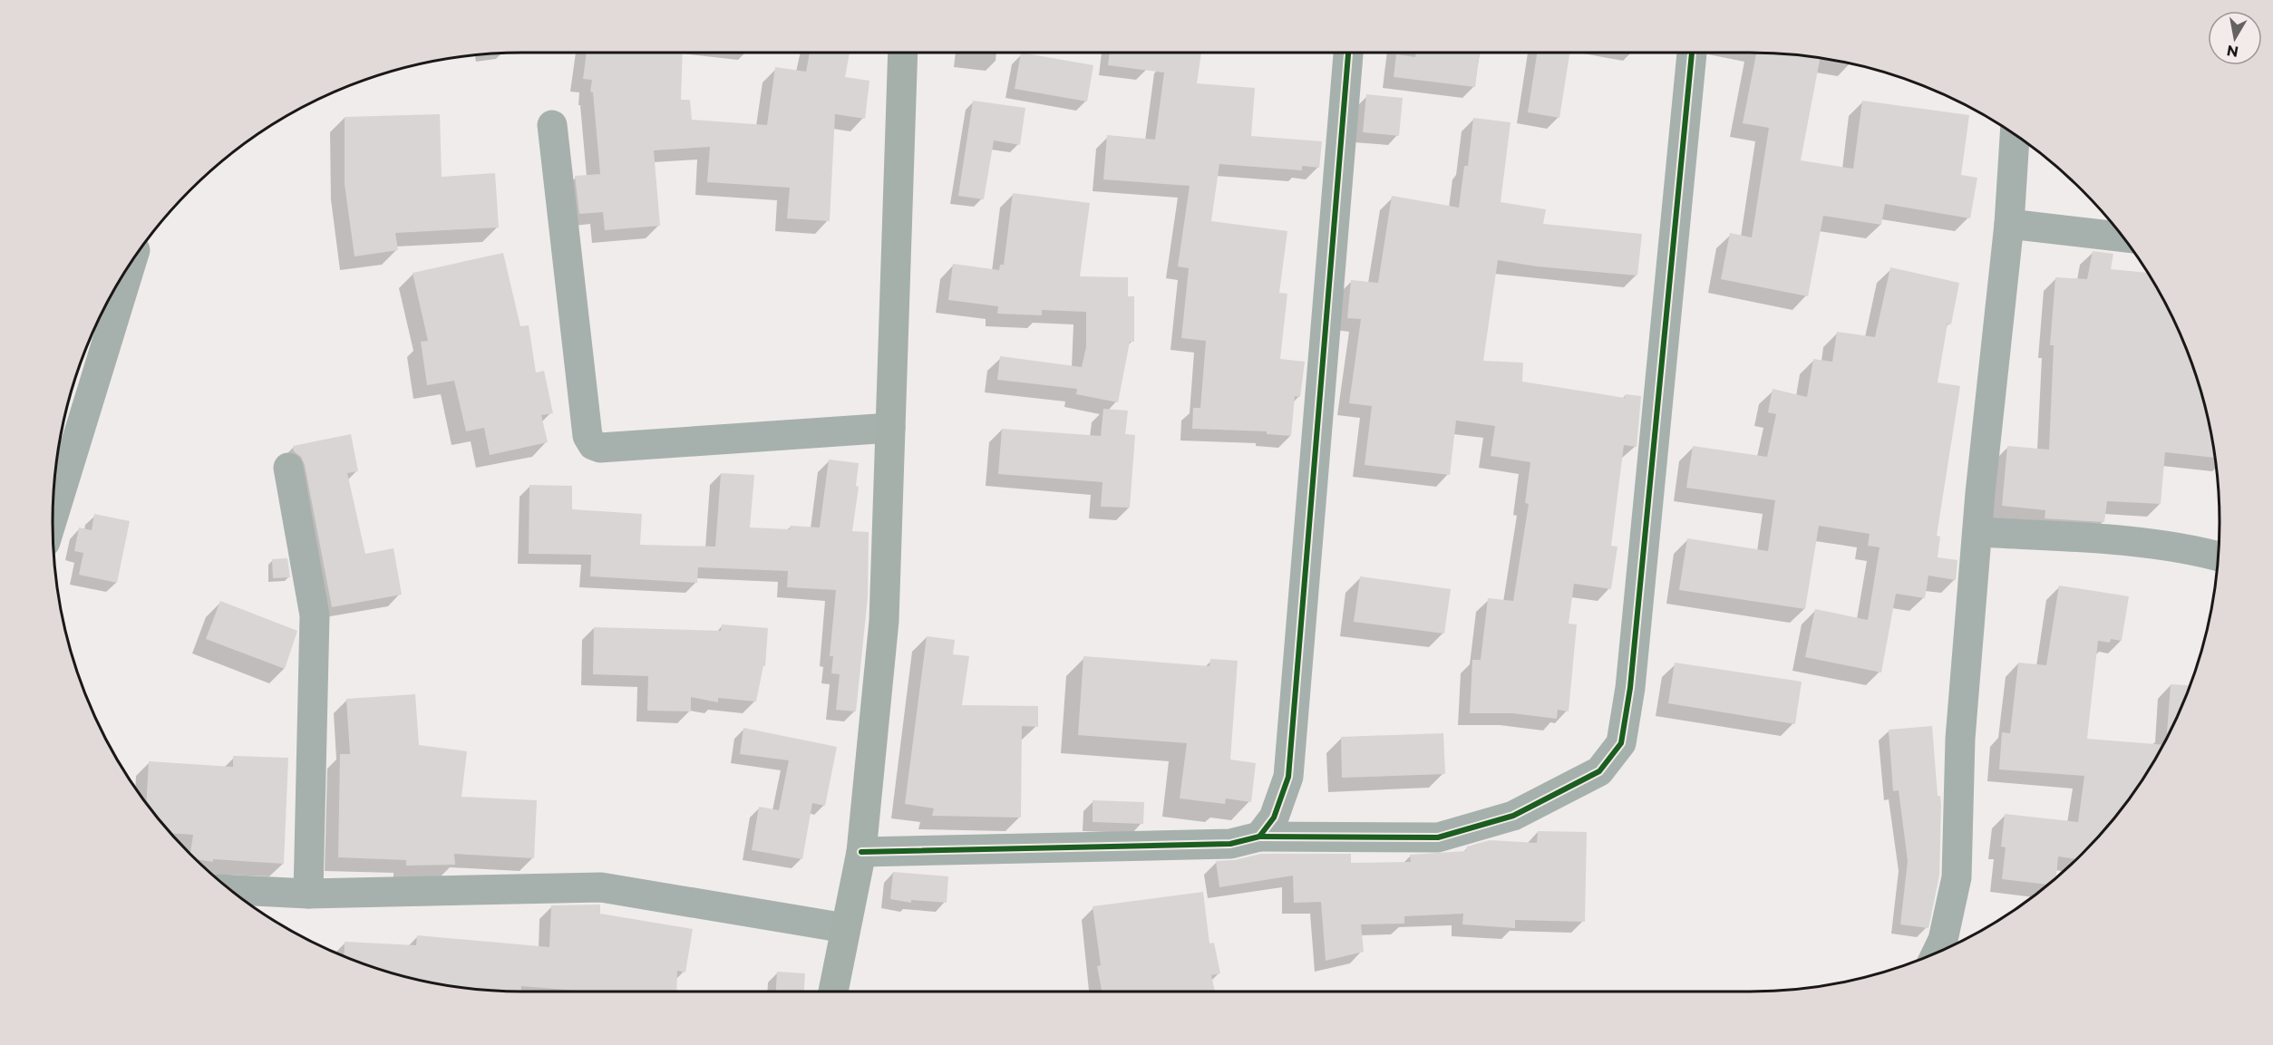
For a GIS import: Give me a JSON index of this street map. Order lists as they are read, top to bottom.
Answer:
{
  "north": "bottom"
}
